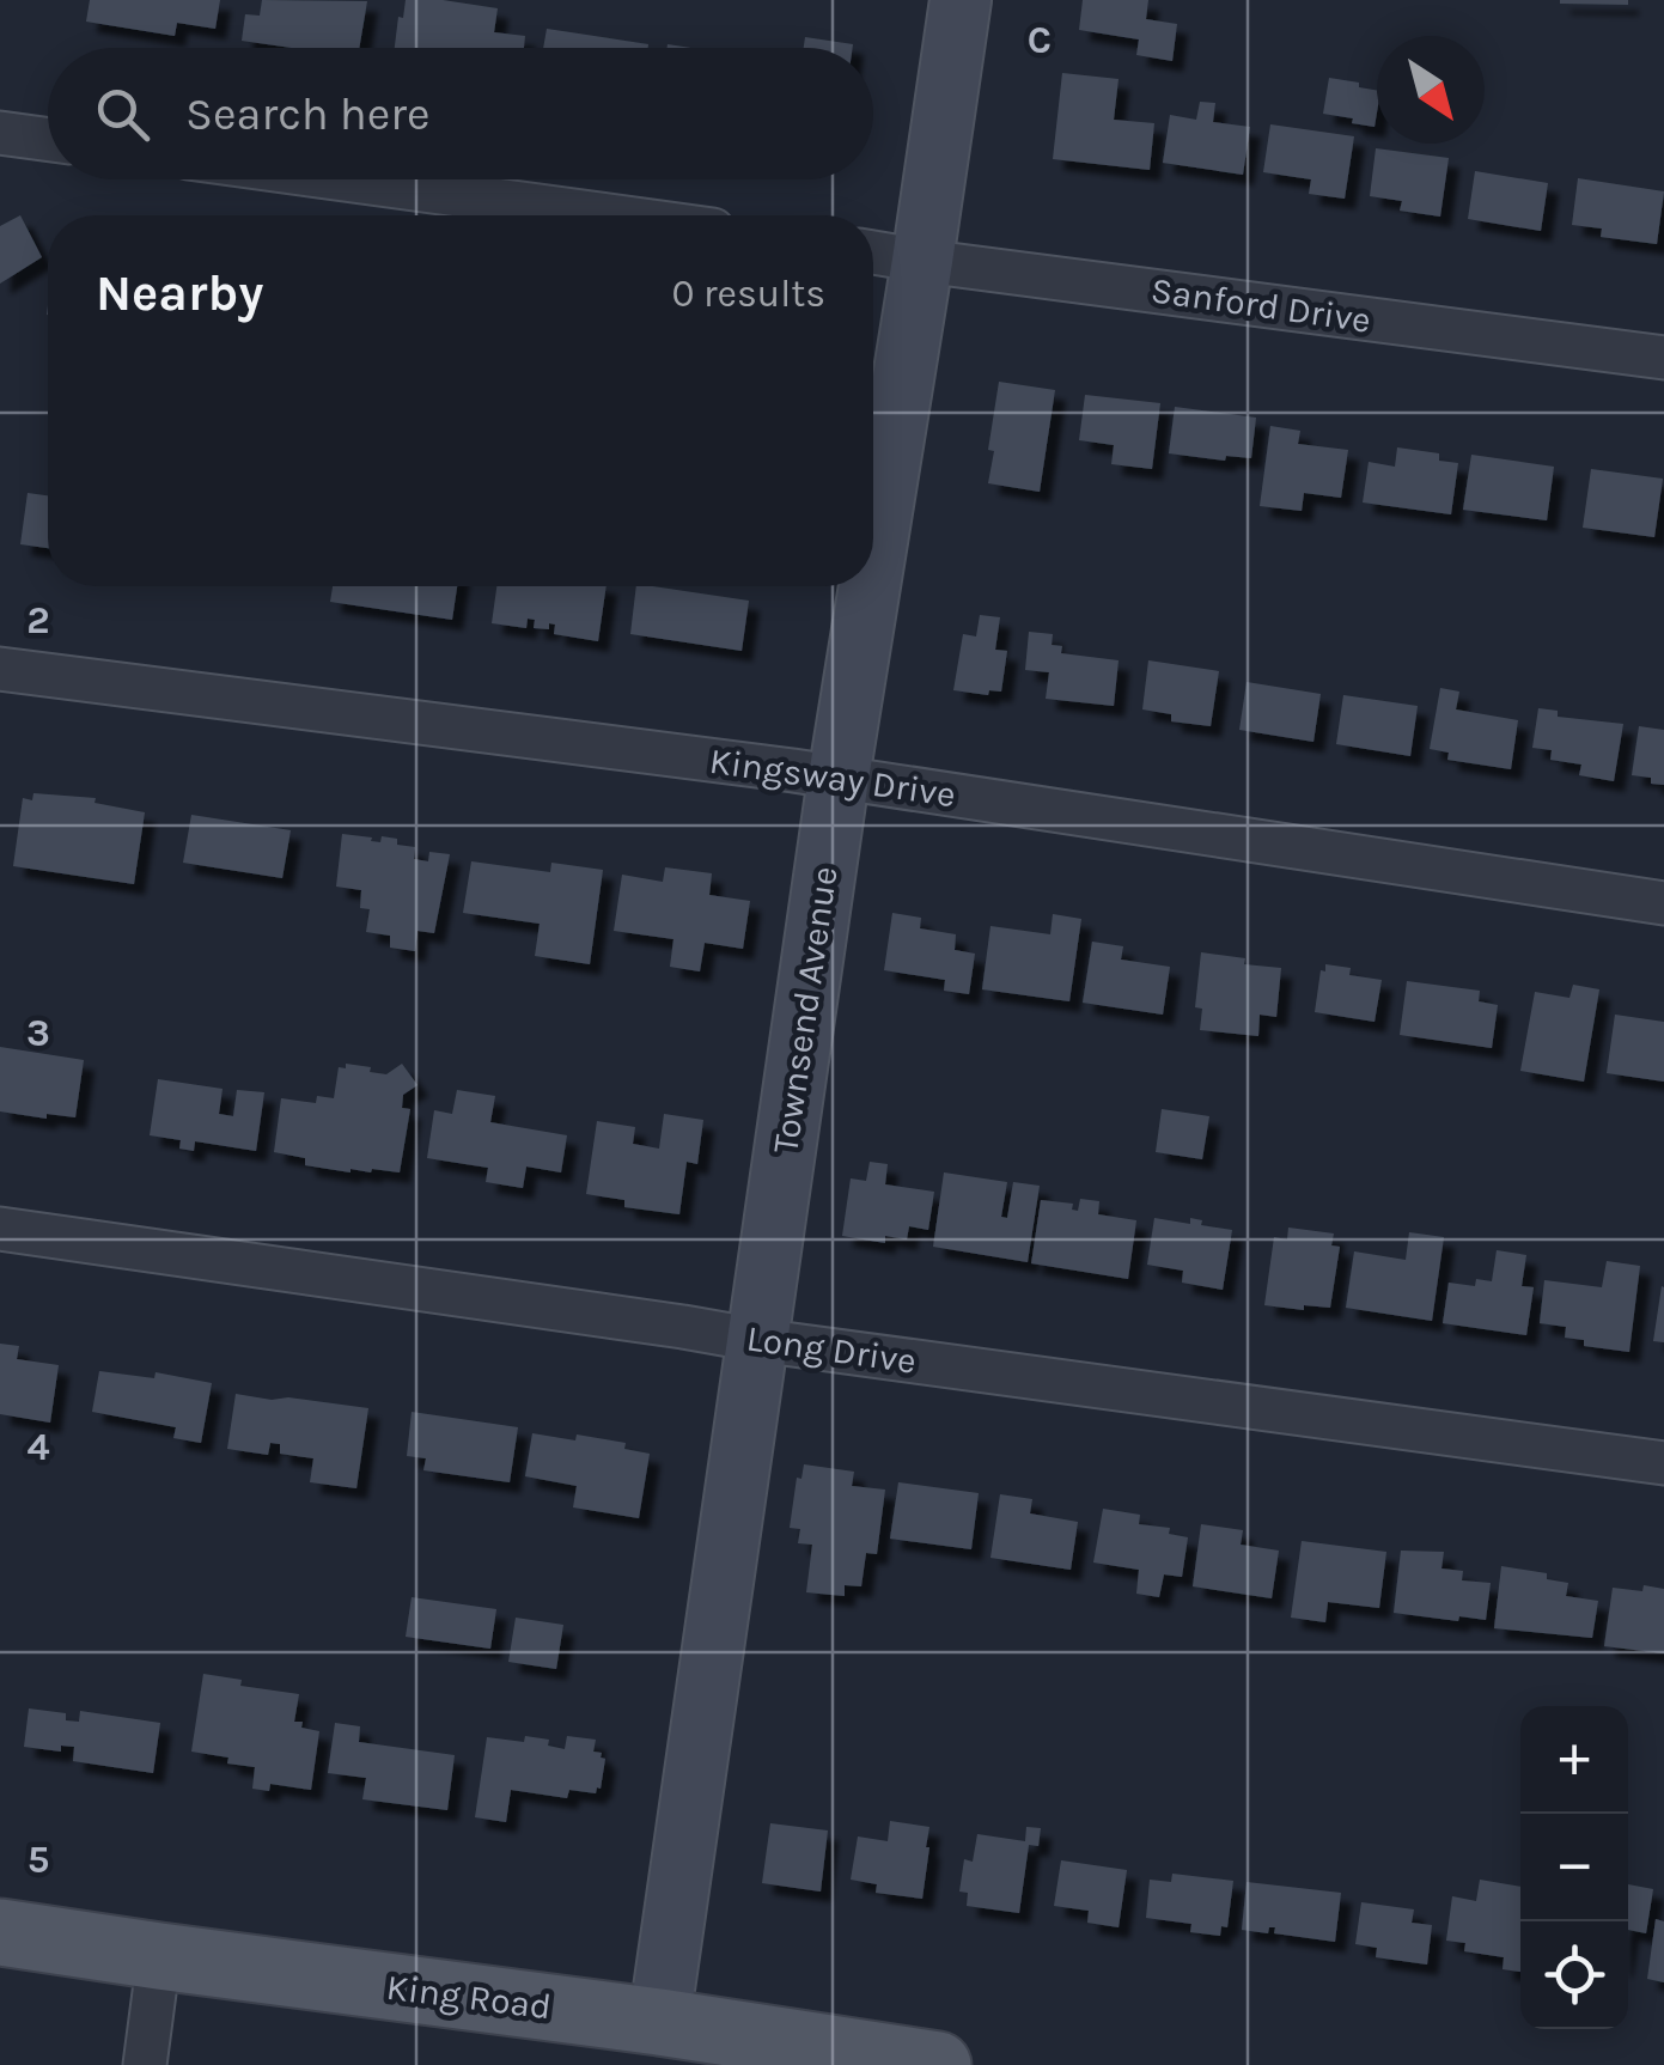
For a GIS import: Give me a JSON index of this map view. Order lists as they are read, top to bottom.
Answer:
{
  "streets": {
    "main road": ["King Road"],
    "street": [
      "Sanford Drive",
      "Kingsway Drive",
      "Townsend Avenue",
      "Long Drive"
    ]
  },
  "crossings": [
    ["Sanford Drive", "Townsend Avenue"],
    ["Kingsway Drive", "Townsend Avenue"],
    ["Townsend Avenue", "Long Drive"],
    ["Townsend Avenue", "King Road"]
  ],
  "north": "bottom right",
  "page": {
    "search": "Search here",
    "heading": ["Nearby", "0 results"],
    "map_buttons": ["+", "−"]
  },
  "grid": {
    "columns": ["C"],
    "rows": [
      "2",
      "3",
      "4",
      "5"
    ]
  }
}
